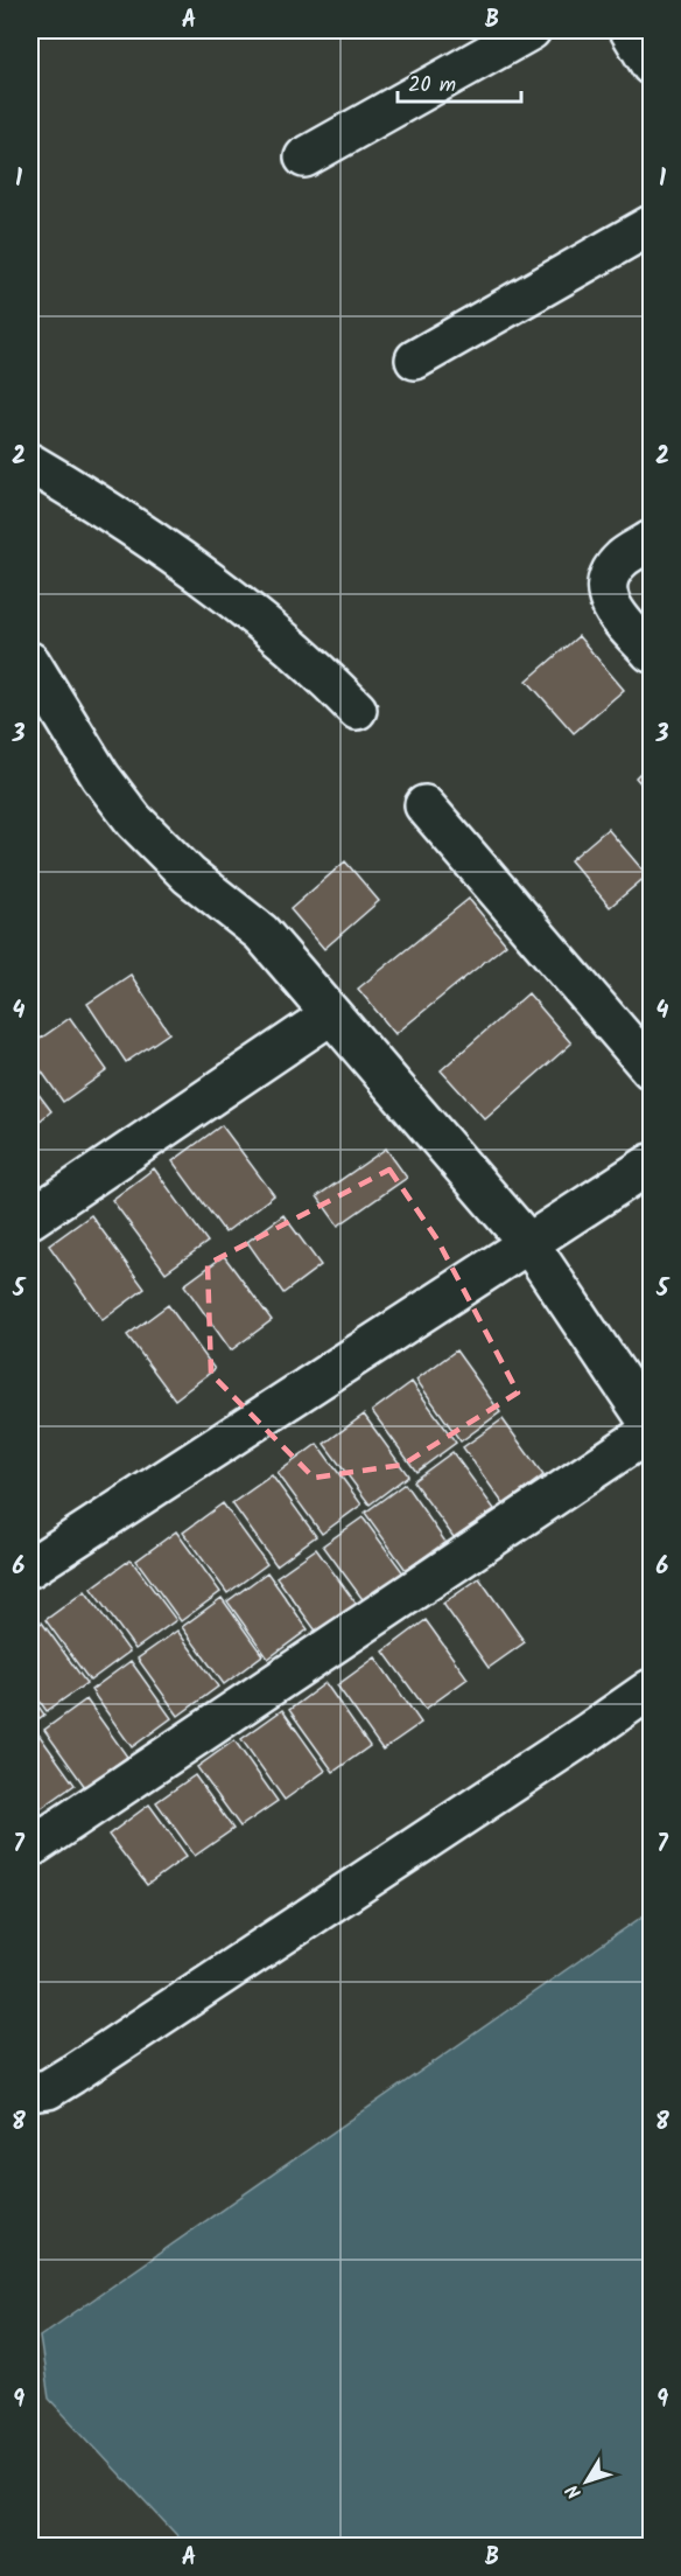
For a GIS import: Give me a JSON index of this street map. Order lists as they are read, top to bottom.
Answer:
{
  "scale_bar": "20 m",
  "north": "bottom left",
  "grid": {
    "columns": ["A", "B"],
    "rows": [
      "1",
      "2",
      "3",
      "4",
      "5",
      "6",
      "7",
      "8",
      "9"
    ]
  }
}
